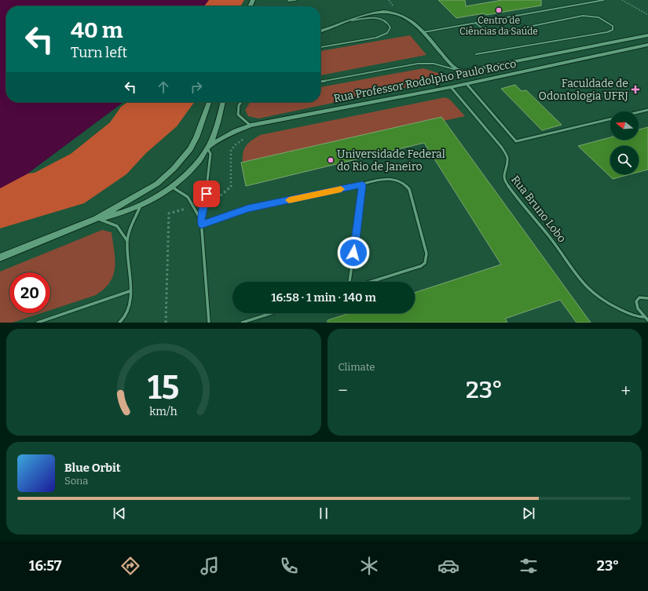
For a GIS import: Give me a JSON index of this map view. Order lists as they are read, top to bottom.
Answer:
{
  "streets": {
    "street": ["Rua Professor Rodolpho Paulo Rocco"],
    "lane": ["Rua Bruno Lobo"]
  },
  "crossings": [
    ["Rua Professor Rodolpho Paulo Rocco", "Rua Bruno Lobo"]
  ],
  "places": {
    "other": ["Centro de Ciências da Saúde", "Universidade Federal do Rio de Janeiro"],
    "health": ["Faculdade de Odontologia UFRJ"]
  },
  "north": "left",
  "page": {
    "turn": ["40 m", "Turn left"],
    "limit": "20",
    "trip": "16:58 · 1 min · 140 m",
    "tile": "Climate",
    "heat": ["−", "23°", "+"],
    "song": ["Blue Orbit", "Sona"],
    "tabs": ["16:57", "23°"],
    "gauge": ["15", "km/h"]
  }
}
